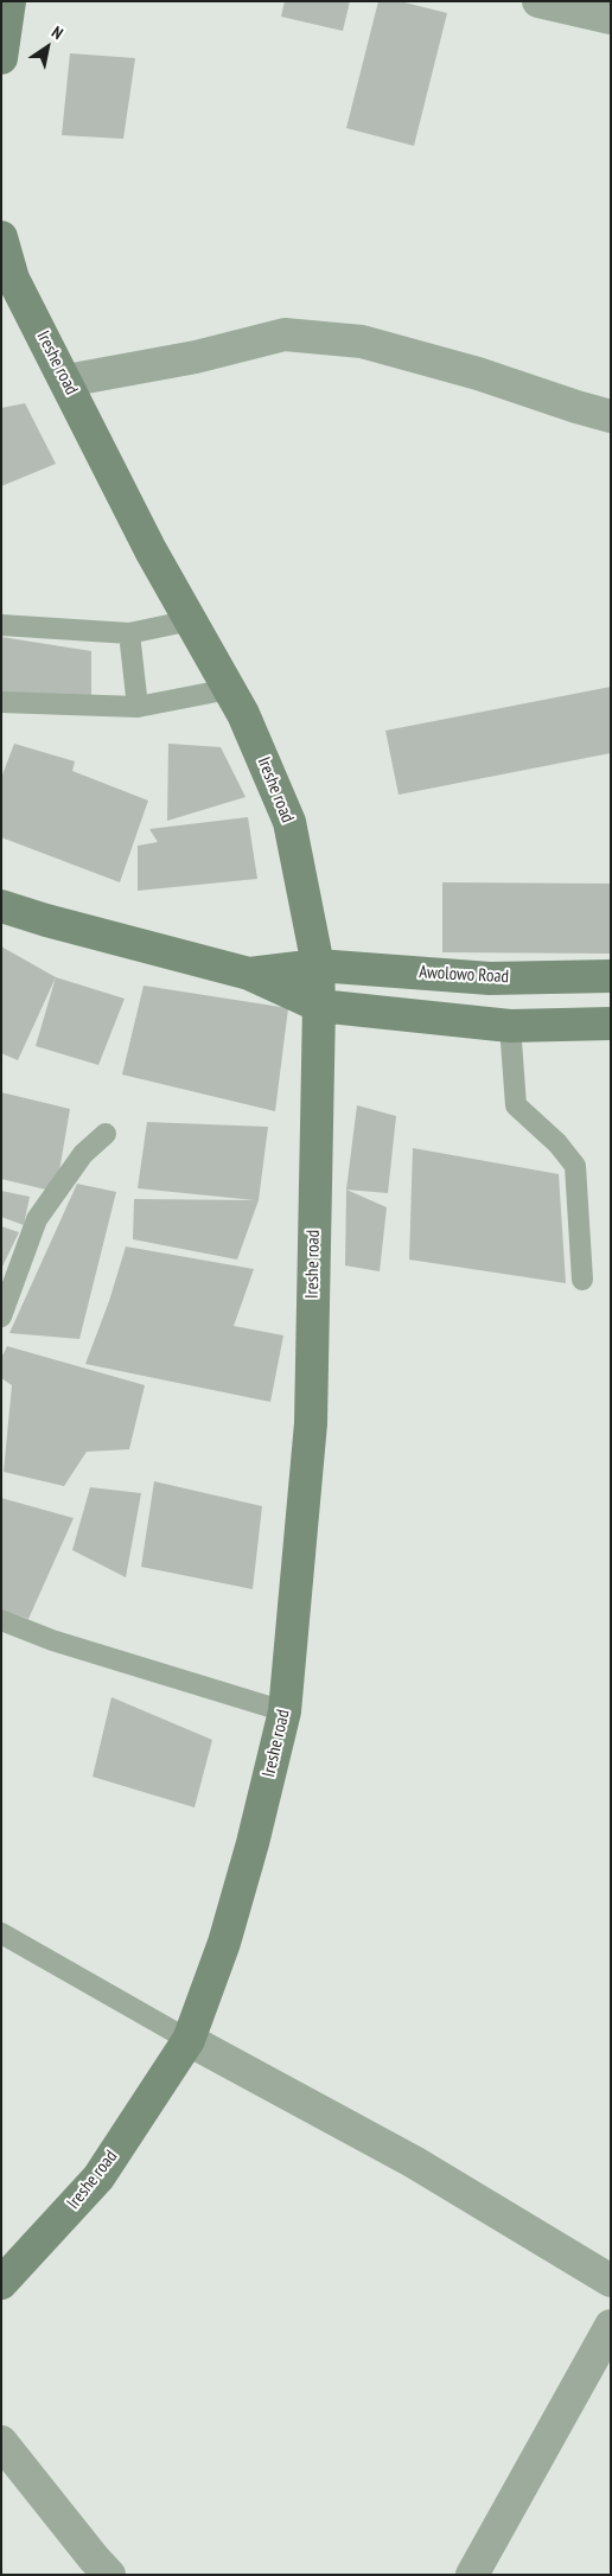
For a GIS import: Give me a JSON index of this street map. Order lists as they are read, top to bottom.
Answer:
{
  "streets": {
    "main road": ["Ireshe road", "Awolowo Road"]
  },
  "crossings": [
    ["Ireshe road", "Awolowo Road"]
  ],
  "north": "top right"
}
